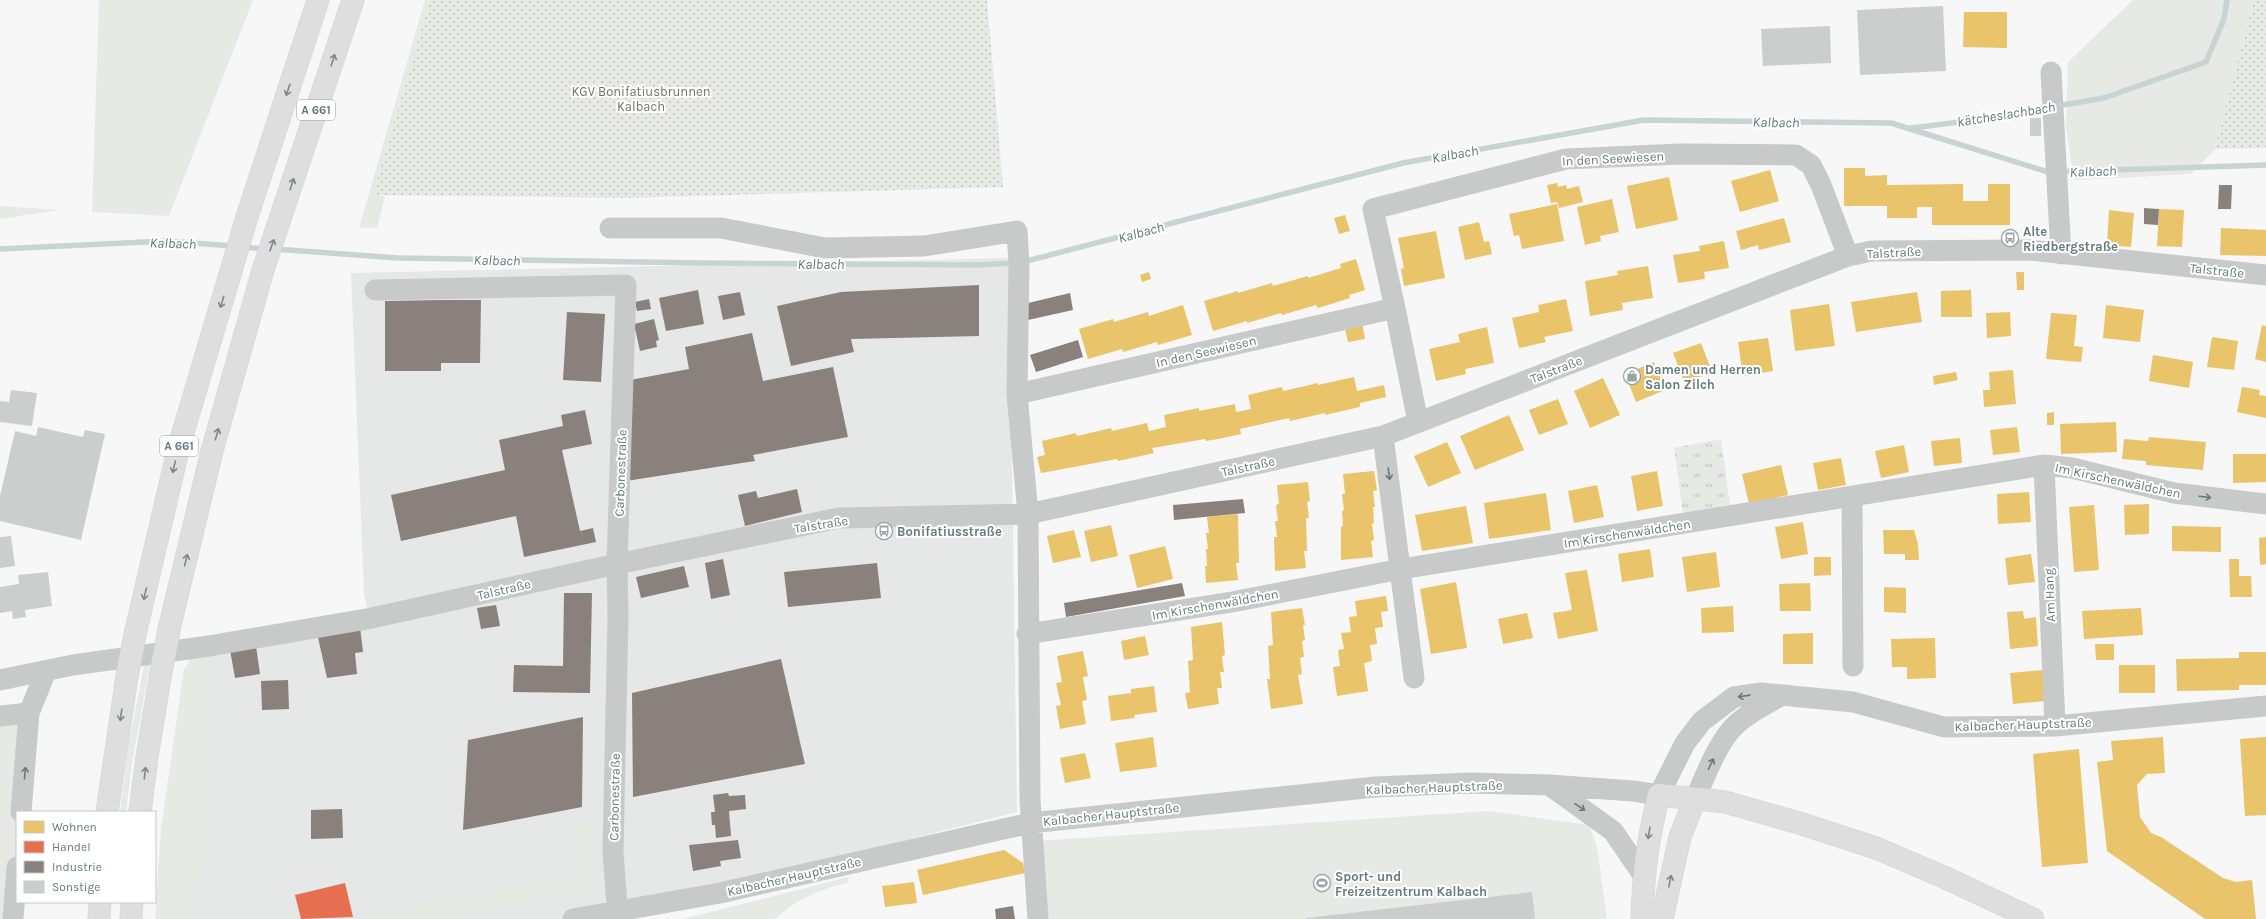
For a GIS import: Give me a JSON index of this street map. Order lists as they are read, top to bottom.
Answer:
{
  "streets": {
    "main road": ["A 661", "Kalbacher Hauptstraße"],
    "street": [
      "In den Seewiesen",
      "Talstraße",
      "Carbonestraße",
      "Im Kirschenwäldchen",
      "Am Hang"
    ]
  },
  "crossings": [
    ["In den Seewiesen", "Talstraße"],
    ["Talstraße", "Carbonestraße"],
    ["Carbonestraße", "Kalbacher Hauptstraße"],
    ["Im Kirschenwäldchen", "Am Hang"],
    ["Am Hang", "Kalbacher Hauptstraße"]
  ],
  "water": ["kätcheslachbach", "Kalbach"],
  "parks": ["KGV Bonifatiusbrunnen Kalbach"],
  "places": {
    "bus stop": ["Alte Riedbergstraße", "Bonifatiusstraße"],
    "shop": ["Damen und Herren Salon Zilch"],
    "sports": ["Sport- und Freizeitzentrum Kalbach"]
  },
  "legend": [
    "Wohnen",
    "Handel",
    "Industrie",
    "Sonstige"
  ]
}
